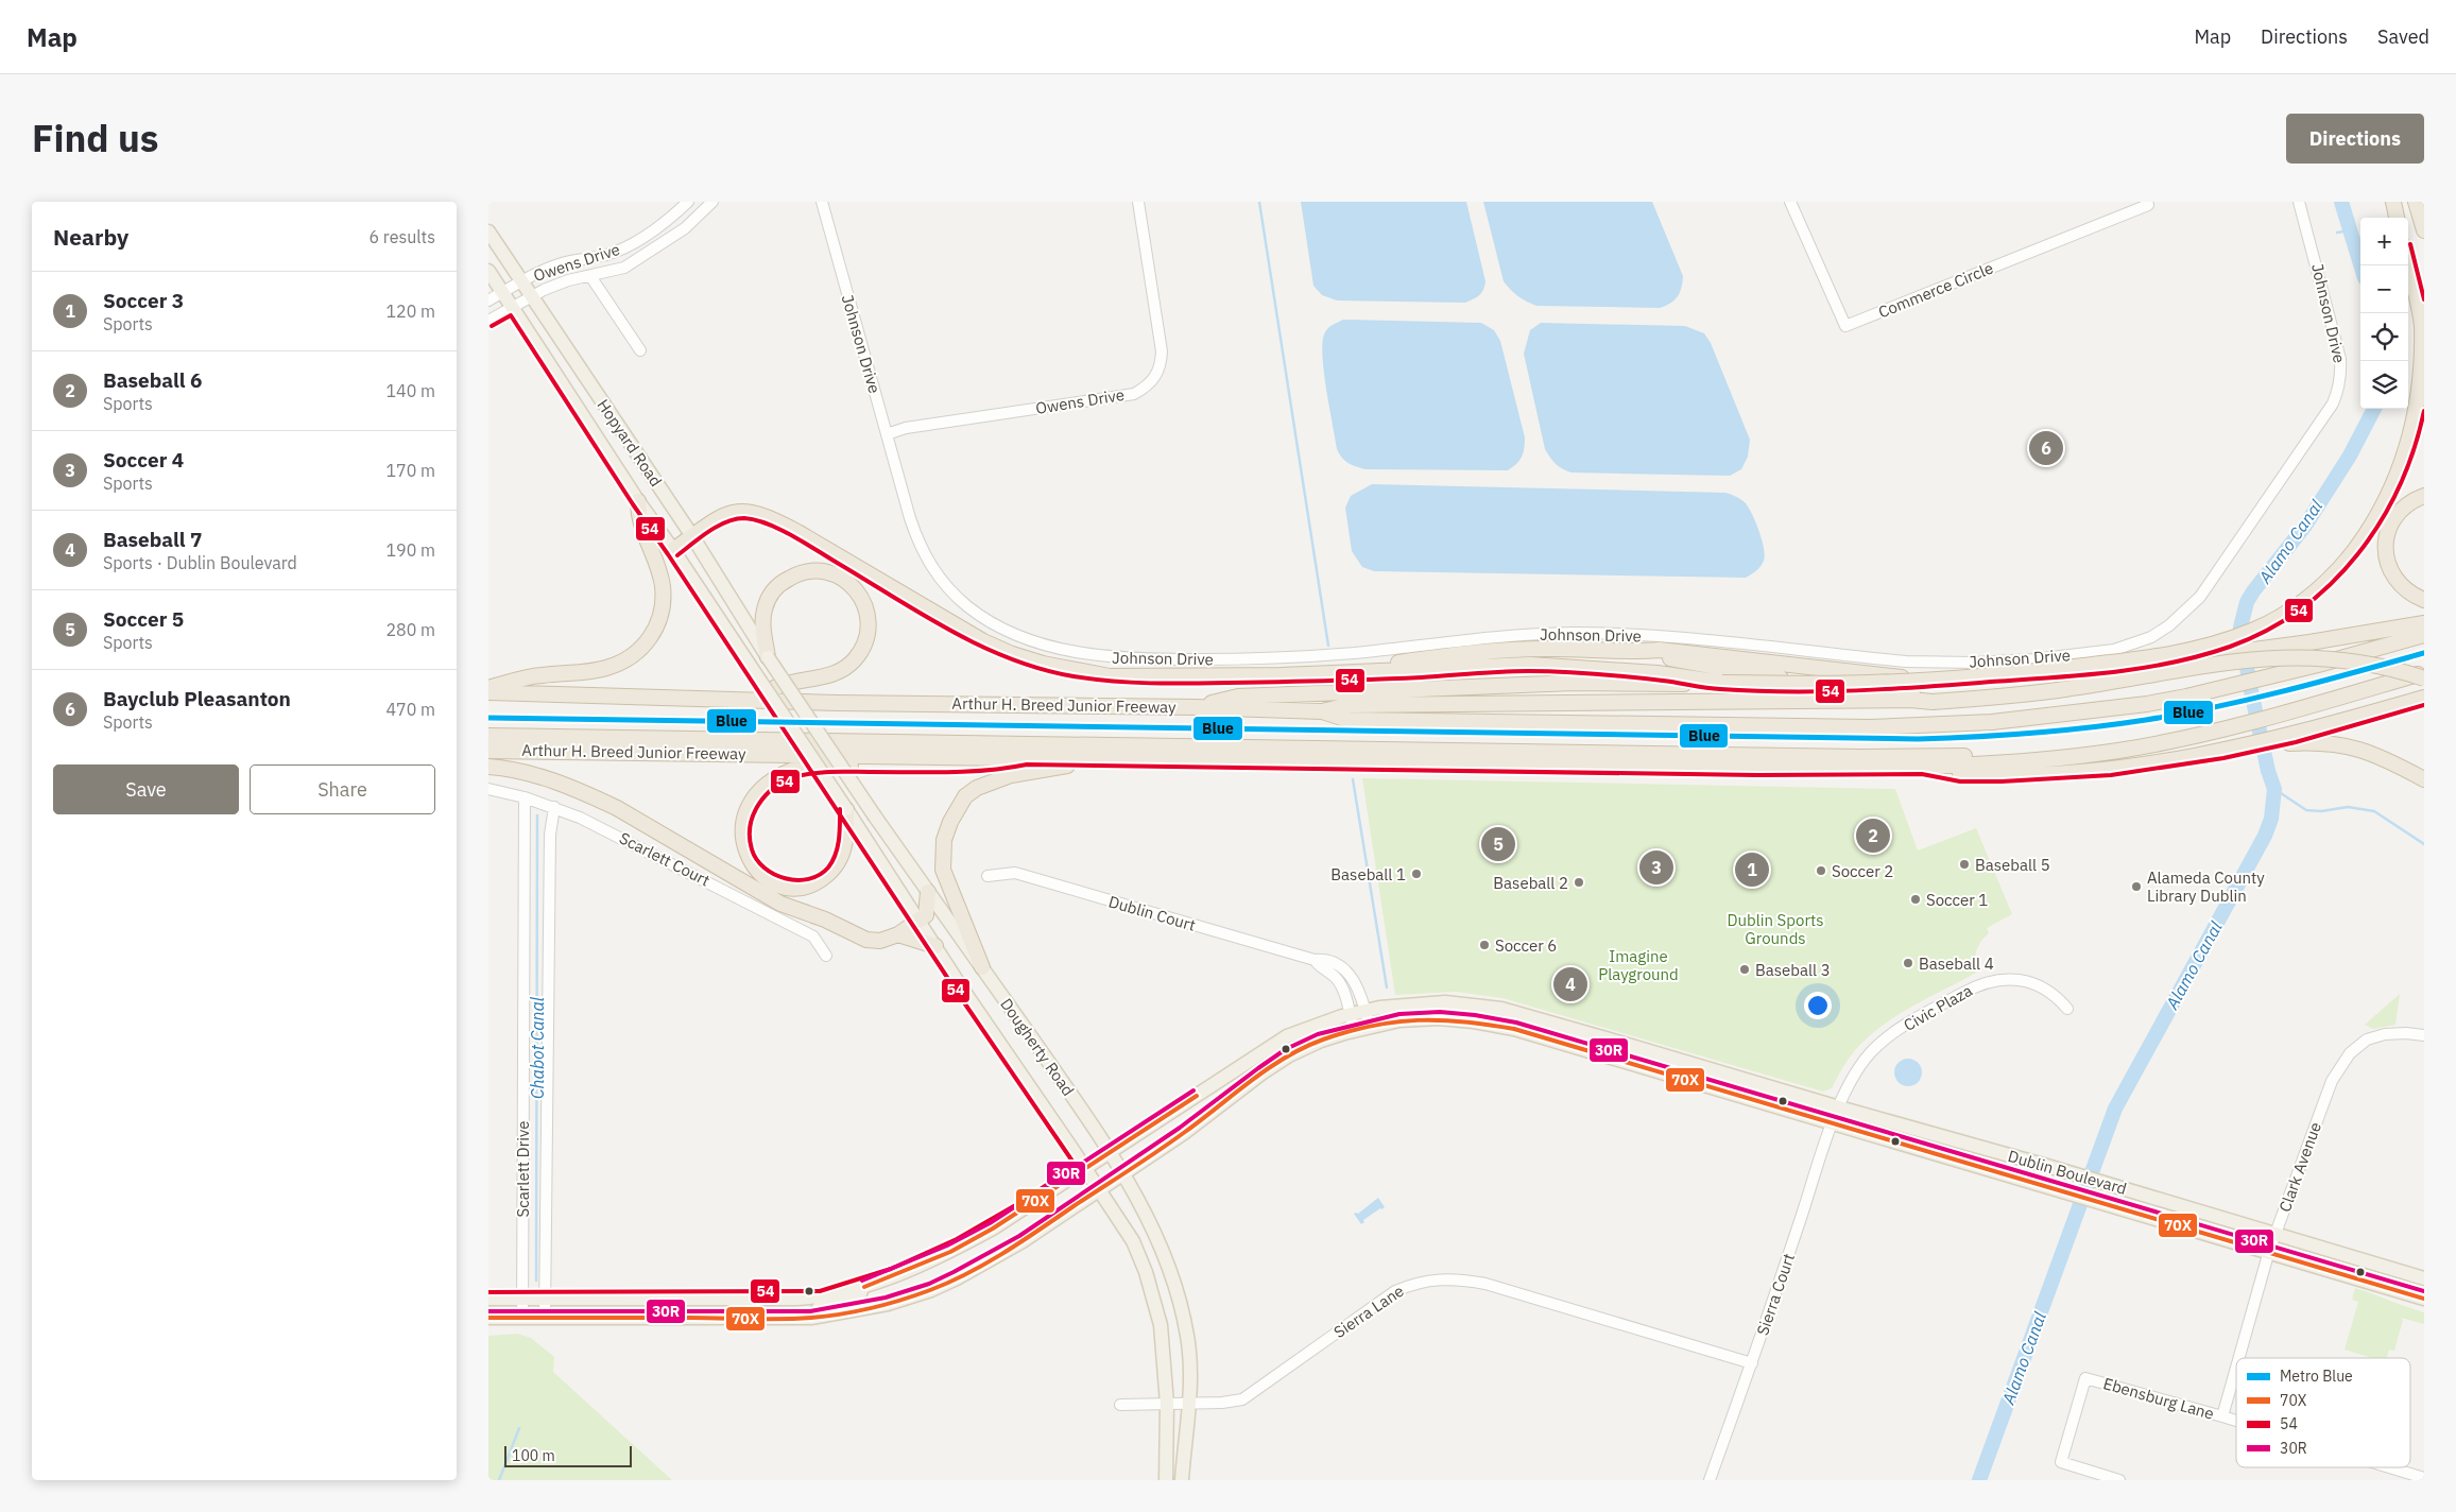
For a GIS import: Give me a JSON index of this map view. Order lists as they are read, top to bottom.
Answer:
{
  "streets": {
    "highway": ["Arthur H. Breed Junior Freeway"],
    "main road": ["Hopyard Road", "Dougherty Road", "Dublin Boulevard"],
    "street": [
      "Owens Drive",
      "Commerce Circle",
      "Johnson Drive",
      "Scarlett Court",
      "Dublin Court",
      "Civic Plaza",
      "Clark Avenue",
      "Scarlett Drive",
      "Sierra Court",
      "Sierra Lane",
      "Ebensburg Lane"
    ]
  },
  "crossings": [
    ["Owens Drive", "Johnson Drive"],
    ["Owens Drive", "Hopyard Road"],
    ["Hopyard Road", "Dougherty Road"],
    ["Scarlett Court", "Scarlett Drive"],
    ["Dublin Court", "Dublin Boulevard"],
    ["Civic Plaza", "Dublin Boulevard"],
    ["Civic Plaza", "Sierra Court"],
    ["Dougherty Road", "Dublin Boulevard"],
    ["Dougherty Road", "Sierra Lane"],
    ["Clark Avenue", "Dublin Boulevard"],
    ["Clark Avenue", "Ebensburg Lane"],
    ["Scarlett Drive", "Dublin Boulevard"],
    ["Dublin Boulevard", "Sierra Court"],
    ["Sierra Court", "Sierra Lane"]
  ],
  "water": ["Alamo Canal", "Chabot Canal"],
  "parks": ["Dublin Sports Grounds", "Imagine Playground"],
  "places": [
    "Baseball 5",
    "Soccer 2",
    "Baseball 1",
    "Baseball 2",
    "Alameda County Library Dublin",
    "Soccer 1",
    "Soccer 6",
    "Baseball 4",
    "Baseball 3"
  ],
  "lines": [
    "transit line 54",
    "metro line Blue",
    "transit line 30R",
    "transit line 70X"
  ],
  "legend": [
    "Metro Blue",
    "70X",
    "54",
    "30R"
  ],
  "scale_bar": "100 m",
  "page": {
    "header": "Map",
    "nav": ["Map", "Directions", "Saved"],
    "title": "Find us",
    "buttons": [
      "Directions",
      ["Save", "Share"]
    ],
    "heading": ["Nearby", "6 results"],
    "map_buttons": ["+", "−"],
    "list": [
      {
        "mark": "1",
        "name": "Soccer 3",
        "note": "Sports",
        "value": "120 m"
      },
      {
        "mark": "2",
        "name": "Baseball 6",
        "note": "Sports",
        "value": "140 m"
      },
      {
        "mark": "3",
        "name": "Soccer 4",
        "note": "Sports",
        "value": "170 m"
      },
      {
        "mark": "4",
        "name": "Baseball 7",
        "note": "Sports · Dublin Boulevard",
        "value": "190 m"
      },
      {
        "mark": "5",
        "name": "Soccer 5",
        "note": "Sports",
        "value": "280 m"
      },
      {
        "mark": "6",
        "name": "Bayclub Pleasanton",
        "note": "Sports",
        "value": "470 m"
      }
    ],
    "pins": [
      "6",
      "2",
      "5",
      "3",
      "1",
      "4"
    ],
    "scale": "100 m"
  }
}
